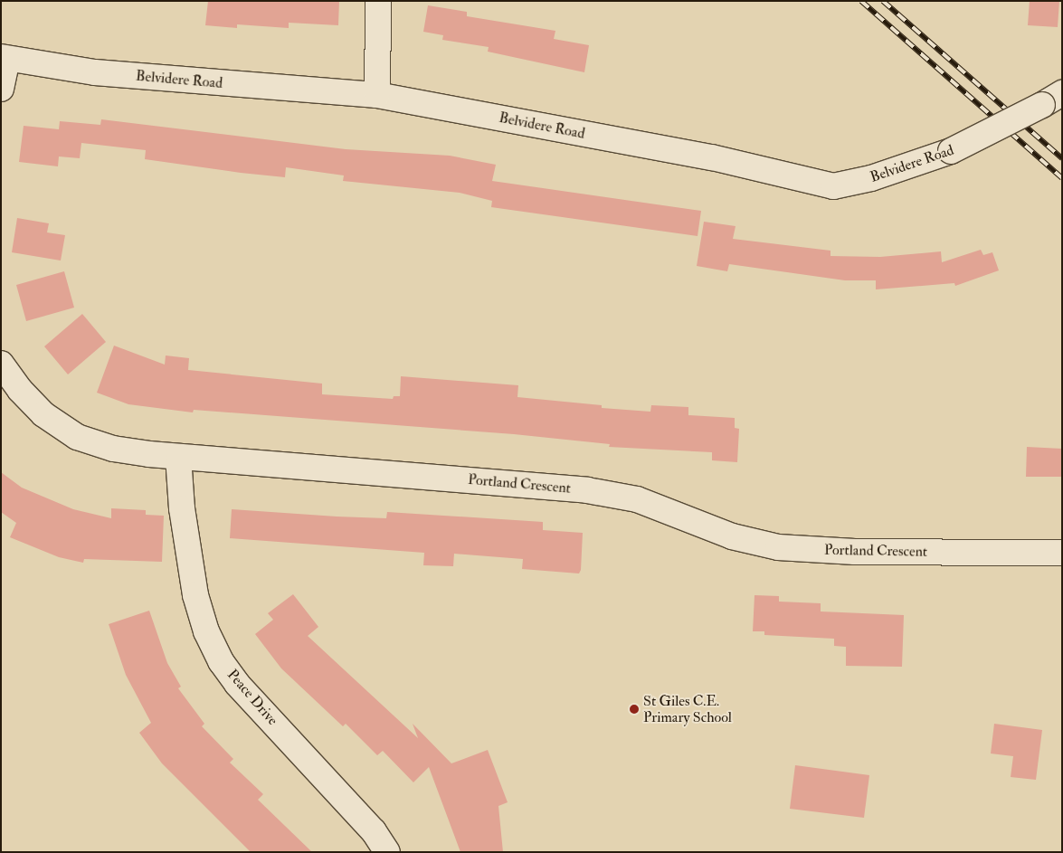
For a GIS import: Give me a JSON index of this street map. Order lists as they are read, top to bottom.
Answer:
{
  "streets": {
    "street": ["Belvidere Road", "Portland Crescent", "Peace Drive"]
  },
  "crossings": [
    ["Portland Crescent", "Peace Drive"]
  ],
  "places": ["St Giles C.E. Primary School"]
}
